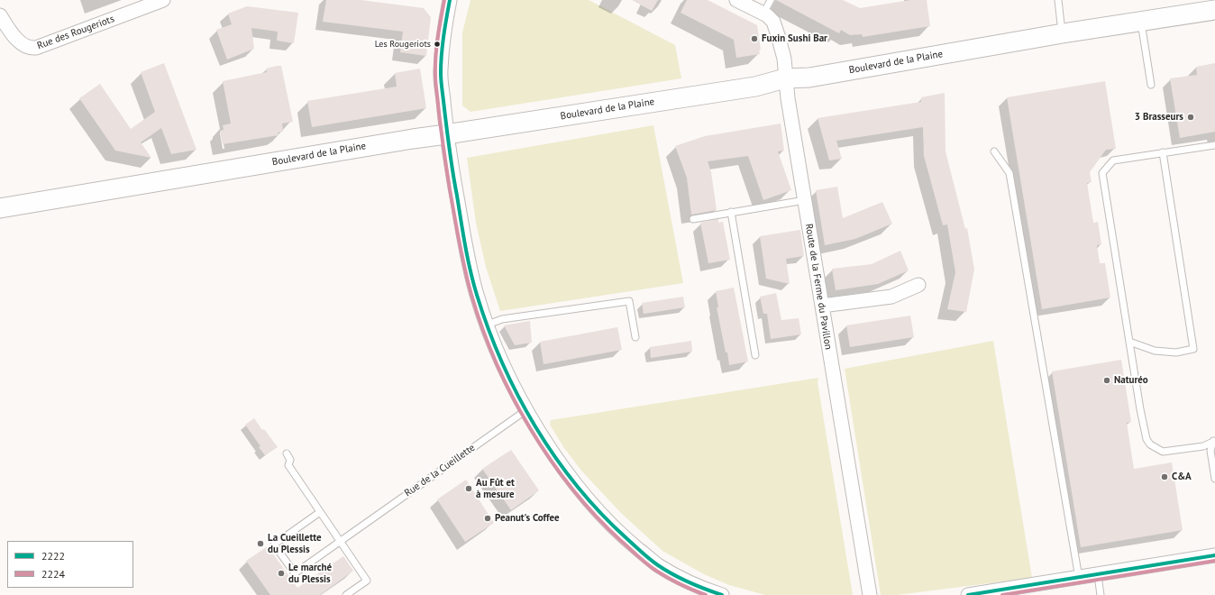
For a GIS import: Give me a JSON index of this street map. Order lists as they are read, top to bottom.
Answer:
{
  "streets": {
    "main road": ["Boulevard de la Plaine"],
    "street": ["Rue des Rougeriots", "Route de la Ferme du Pavillon"],
    "lane": ["Rue de la Cueillette"]
  },
  "crossings": [
    ["Boulevard de la Plaine", "Route de la Ferme du Pavillon"]
  ],
  "places": [
    "Fuxin Sushi Bar",
    "Les Rougeriots",
    "3 Brasseurs",
    "Naturéo",
    "C&A",
    "Au Fût et à mesure",
    "Peanut's Coffee",
    "La Cueillette du Plessis",
    "Le marché du Plessis"
  ],
  "lines": ["transit line 2222", "transit line 2224"],
  "legend": ["2222", "2224"]
}
